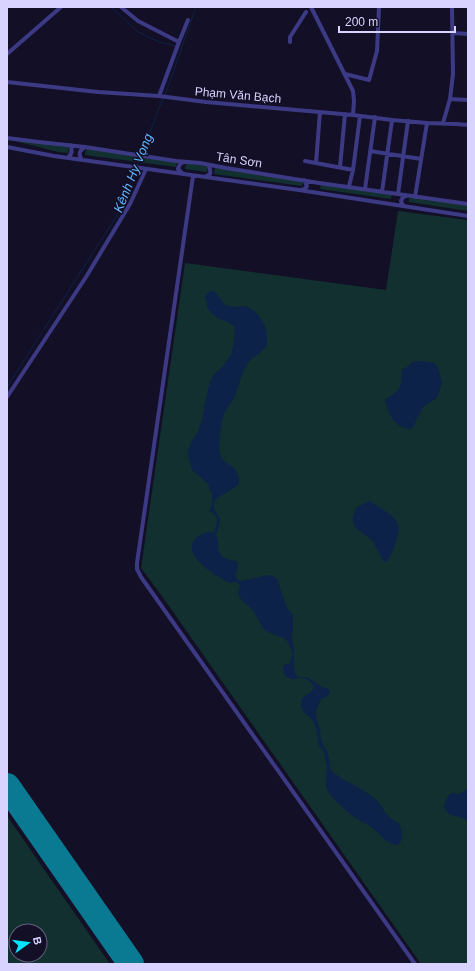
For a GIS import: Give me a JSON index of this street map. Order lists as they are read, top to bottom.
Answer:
{
  "streets": {
    "street": ["Phạm Văn Bạch", "Tân Sơn"]
  },
  "water": ["Kênh Hy Vọng"],
  "scale_bar": "200 m",
  "north": "right"
}
